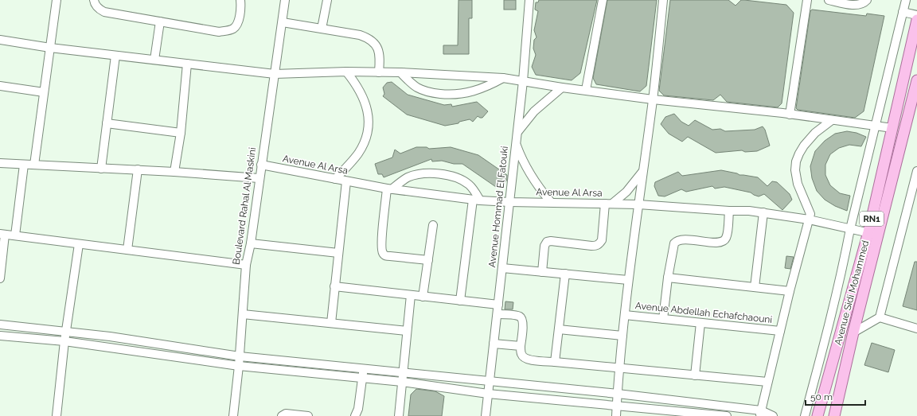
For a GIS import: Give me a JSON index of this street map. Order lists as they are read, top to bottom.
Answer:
{
  "streets": {
    "main road": ["RN1", "Avenue Sidi Mohammed"],
    "street": [
      "Avenue Al Arsa",
      "Boulevard Rahal Al Maskini",
      "Avenue Hommad El Fatouki",
      "Avenue Abdellah Echafchaouni"
    ]
  },
  "crossings": [
    ["Avenue Al Arsa", "Boulevard Rahal Al Maskini"],
    ["Avenue Al Arsa", "Avenue Hommad El Fatouki"],
    ["Avenue Al Arsa", "Avenue Sidi Mohammed"],
    ["RN1", "Avenue Sidi Mohammed"]
  ],
  "scale_bar": "50 m"
}
